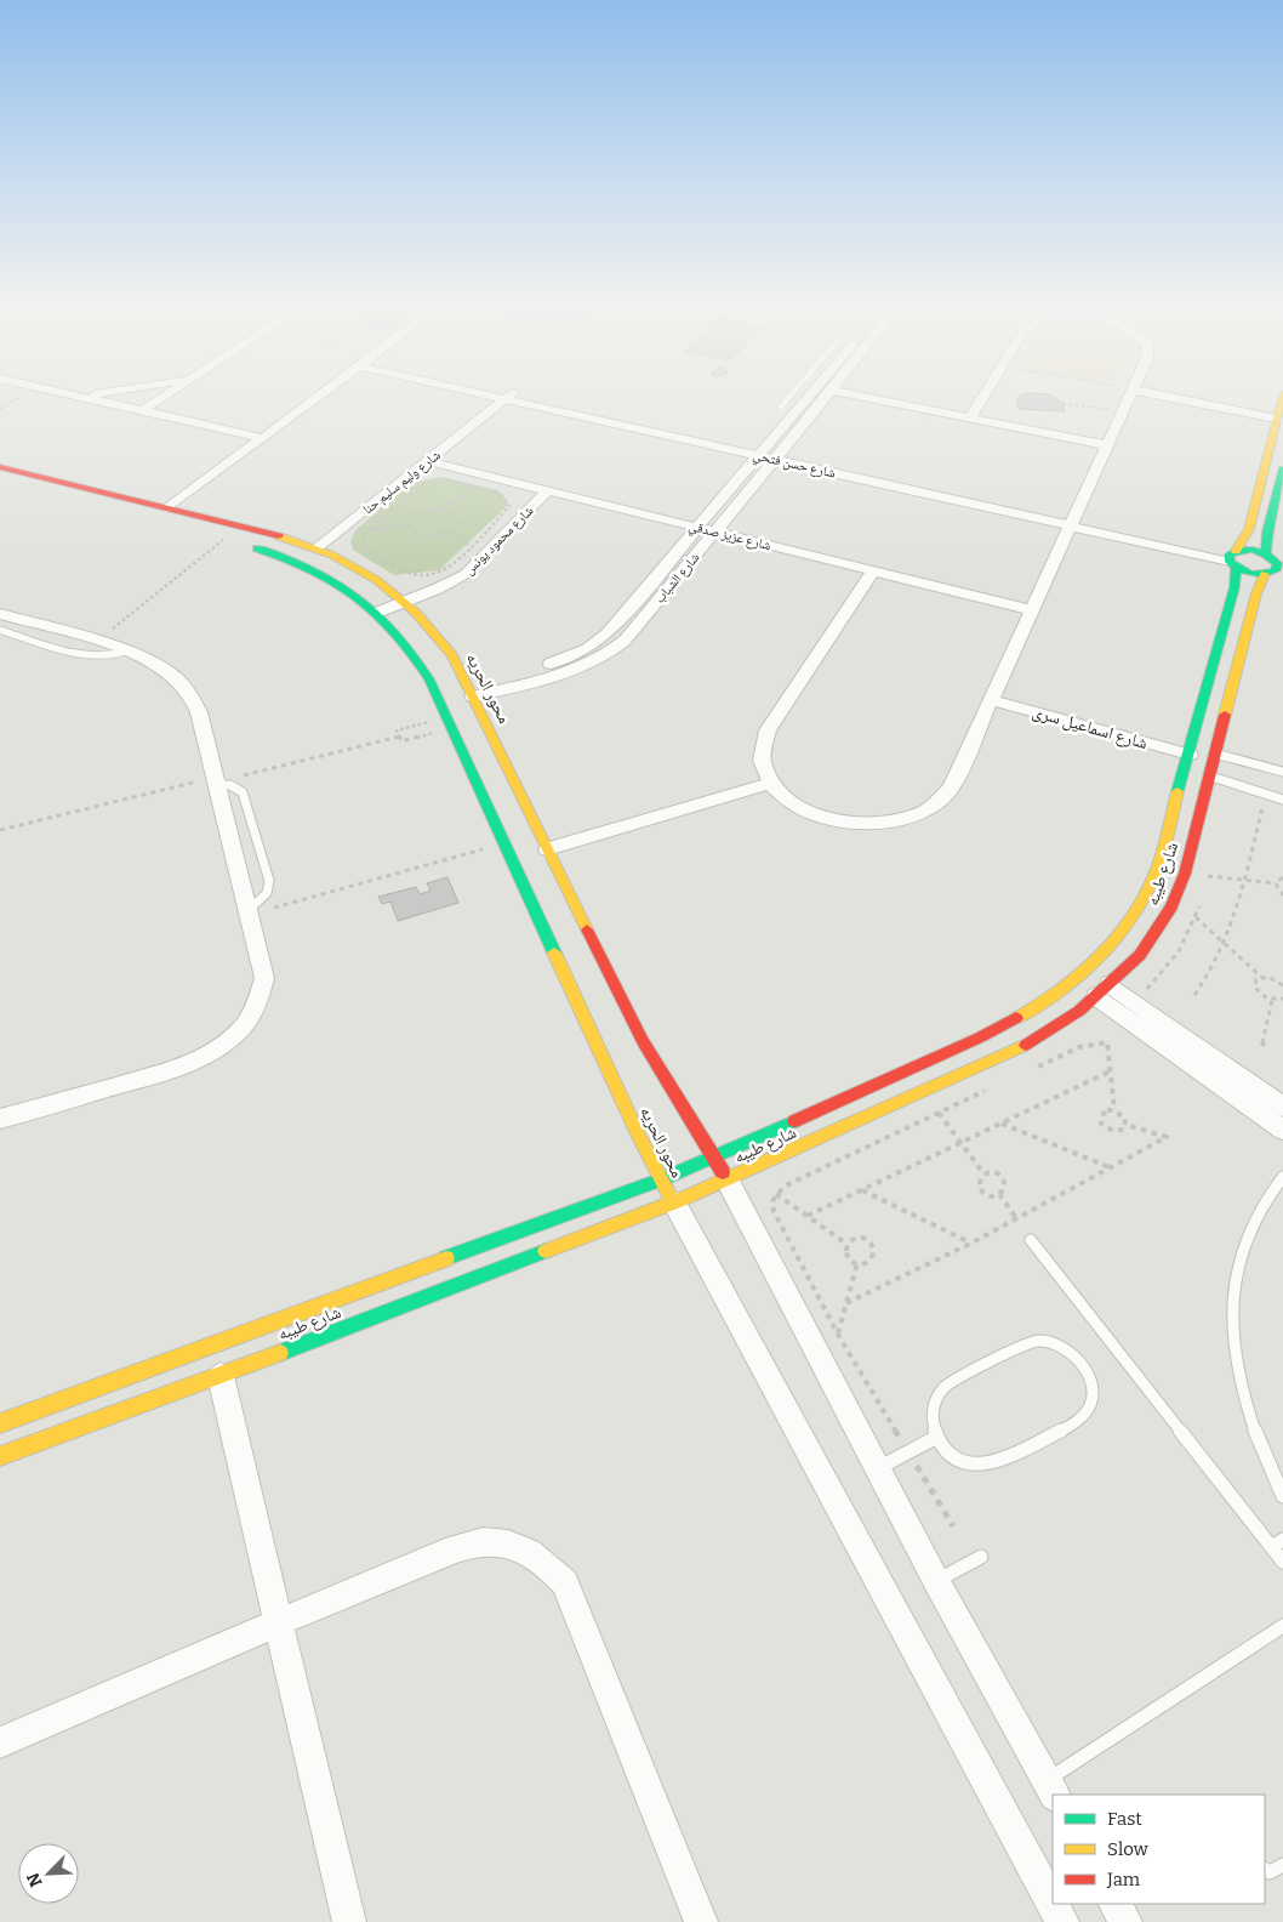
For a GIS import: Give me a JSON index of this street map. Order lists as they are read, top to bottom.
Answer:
{
  "streets": {
    "main road": ["محور الحريه", "شارع طيبه"],
    "street": [
      "شارع حسن فتحي",
      "شارع وليم سليم حنا",
      "شارع عزيز صدقي",
      "شارع محمود يونس",
      "شارع الشباب",
      "شارع اسماعيل سرى"
    ]
  },
  "crossings": [
    ["شارع حسن فتحي", "شارع وليم سليم حنا"],
    ["شارع حسن فتحي", "شارع الشباب"],
    ["شارع حسن فتحي", "شارع طيبه"],
    ["شارع وليم سليم حنا", "شارع عزيز صدقي"],
    ["شارع وليم سليم حنا", "محور الحريه"],
    ["شارع عزيز صدقي", "شارع محمود يونس"],
    ["شارع عزيز صدقي", "شارع الشباب"],
    ["شارع محمود يونس", "محور الحريه"],
    ["شارع الشباب", "محور الحريه"],
    ["محور الحريه", "شارع طيبه"],
    ["شارع اسماعيل سرى", "شارع طيبه"]
  ],
  "legend": ["Fast", "Slow", "Jam"],
  "north": "bottom left"
}
